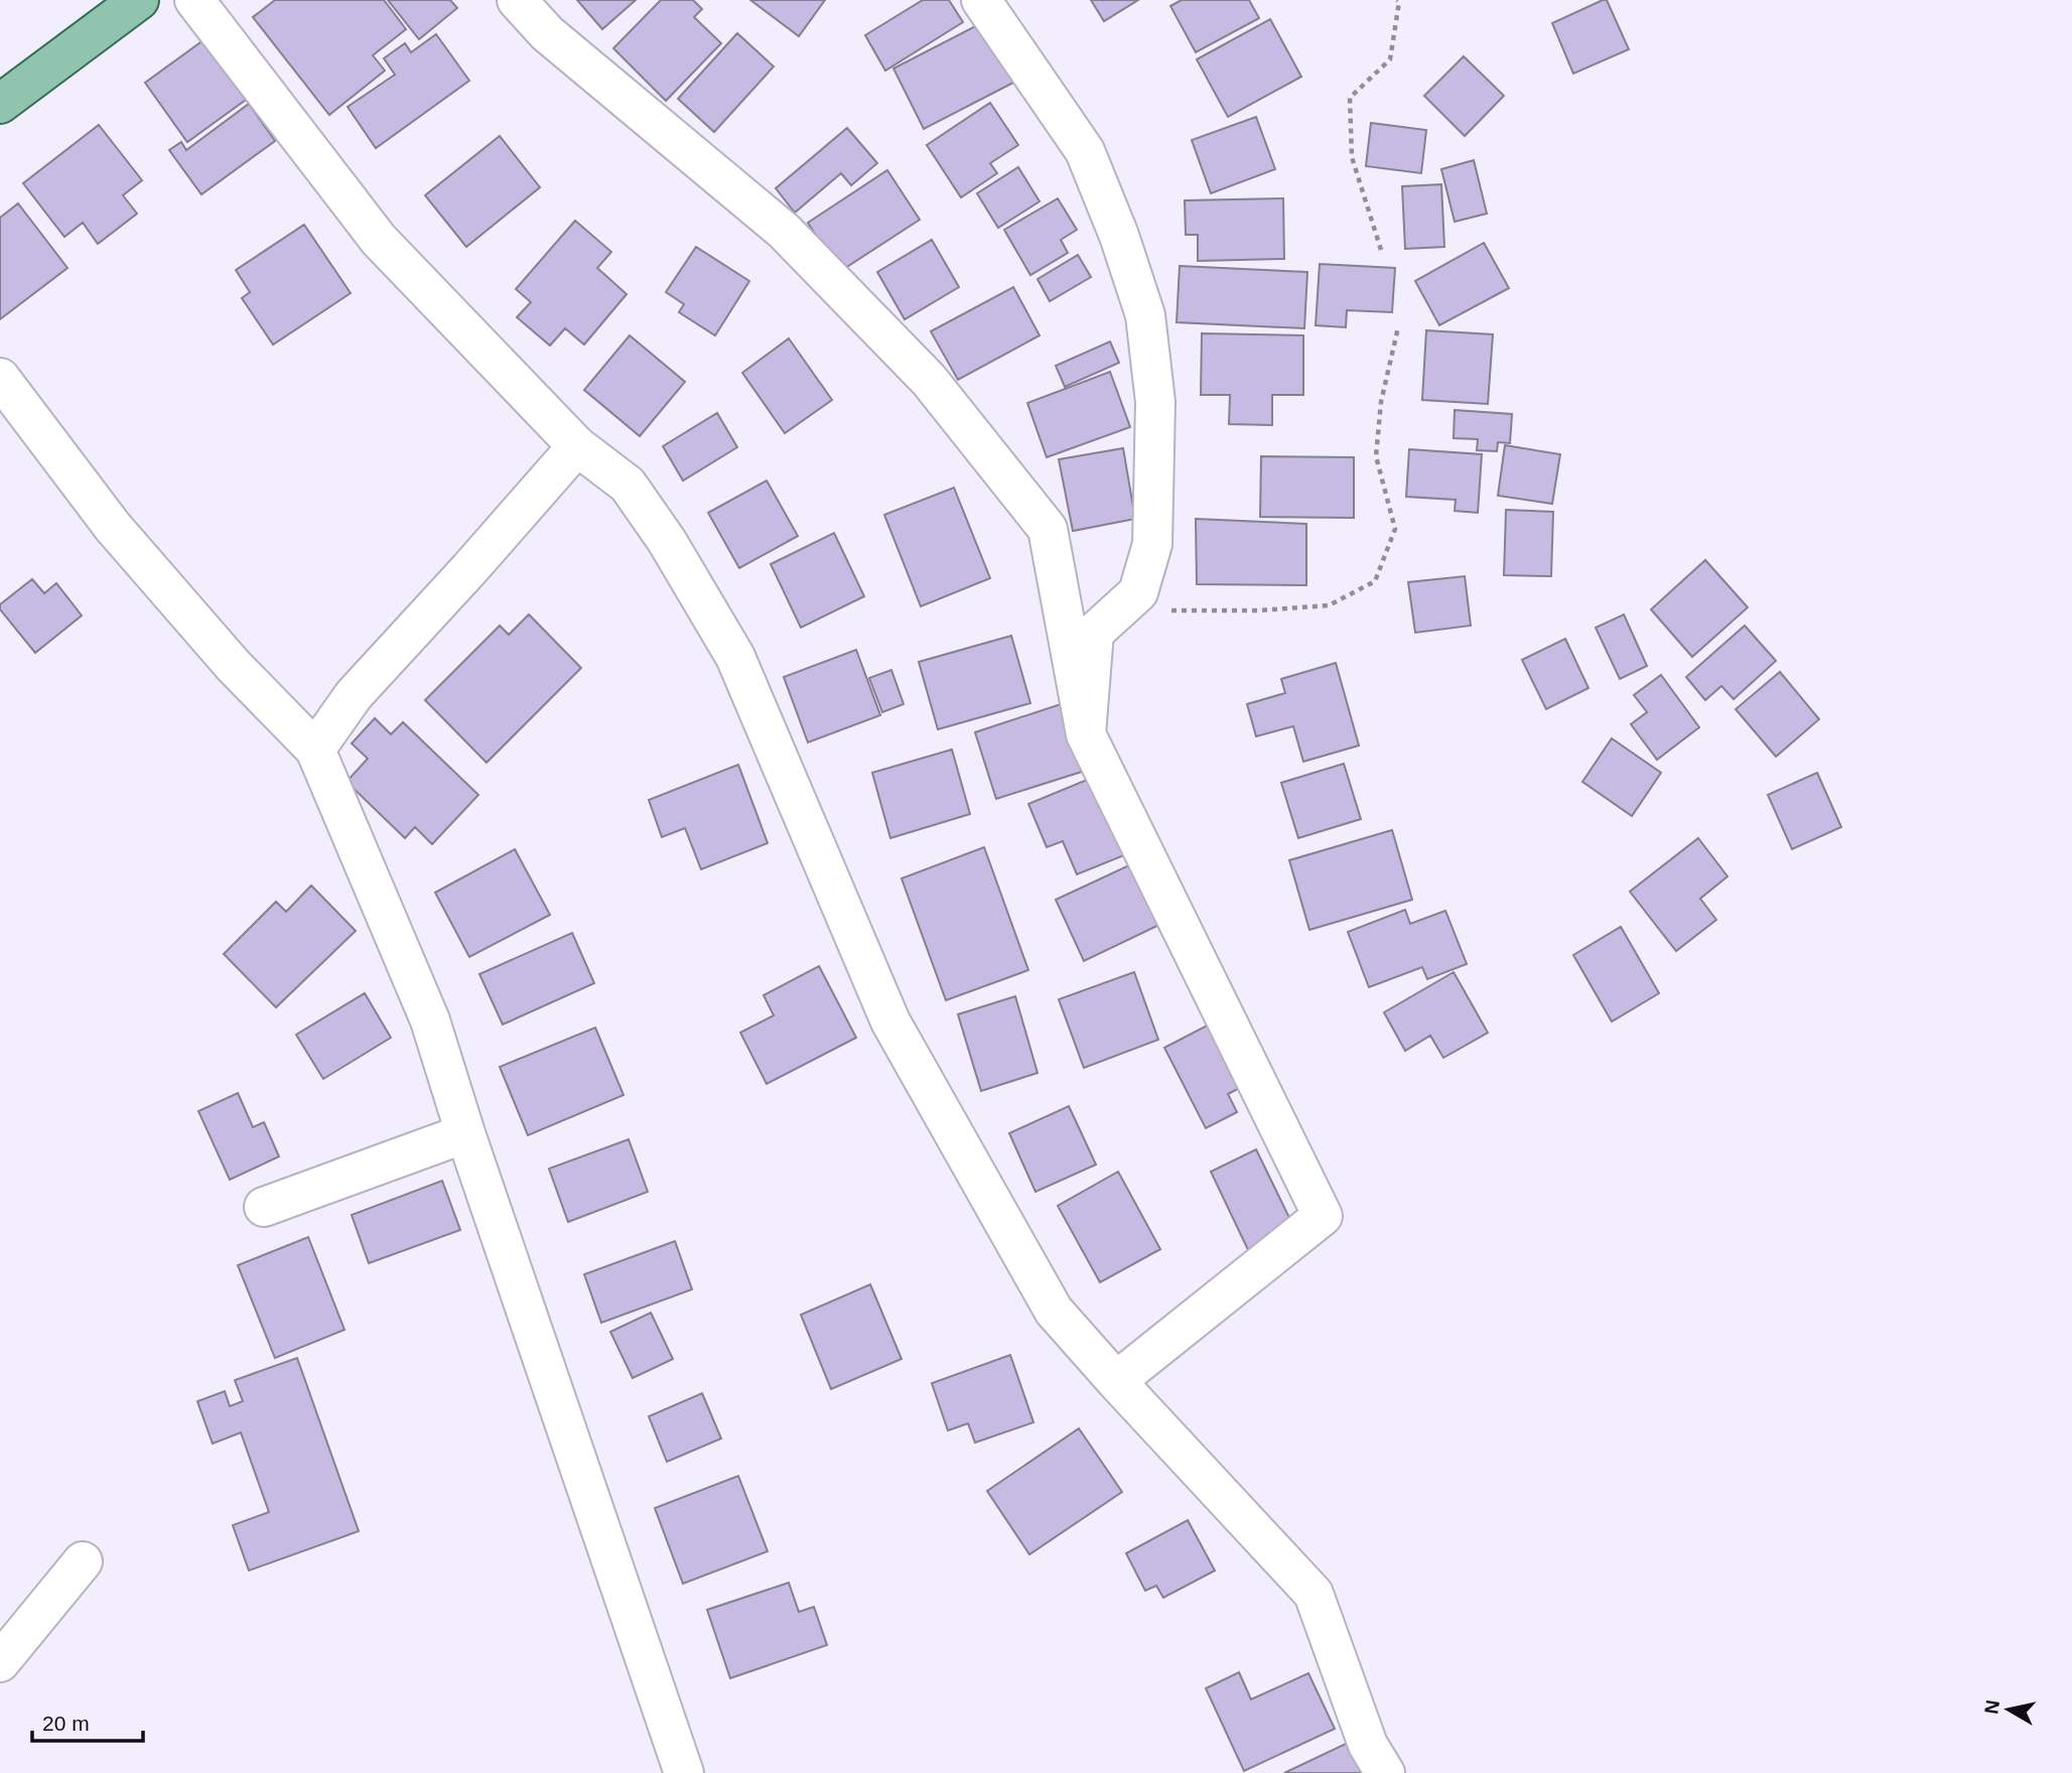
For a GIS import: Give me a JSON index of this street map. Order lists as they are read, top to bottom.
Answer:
{
  "scale_bar": "20 m",
  "north": "left"
}
